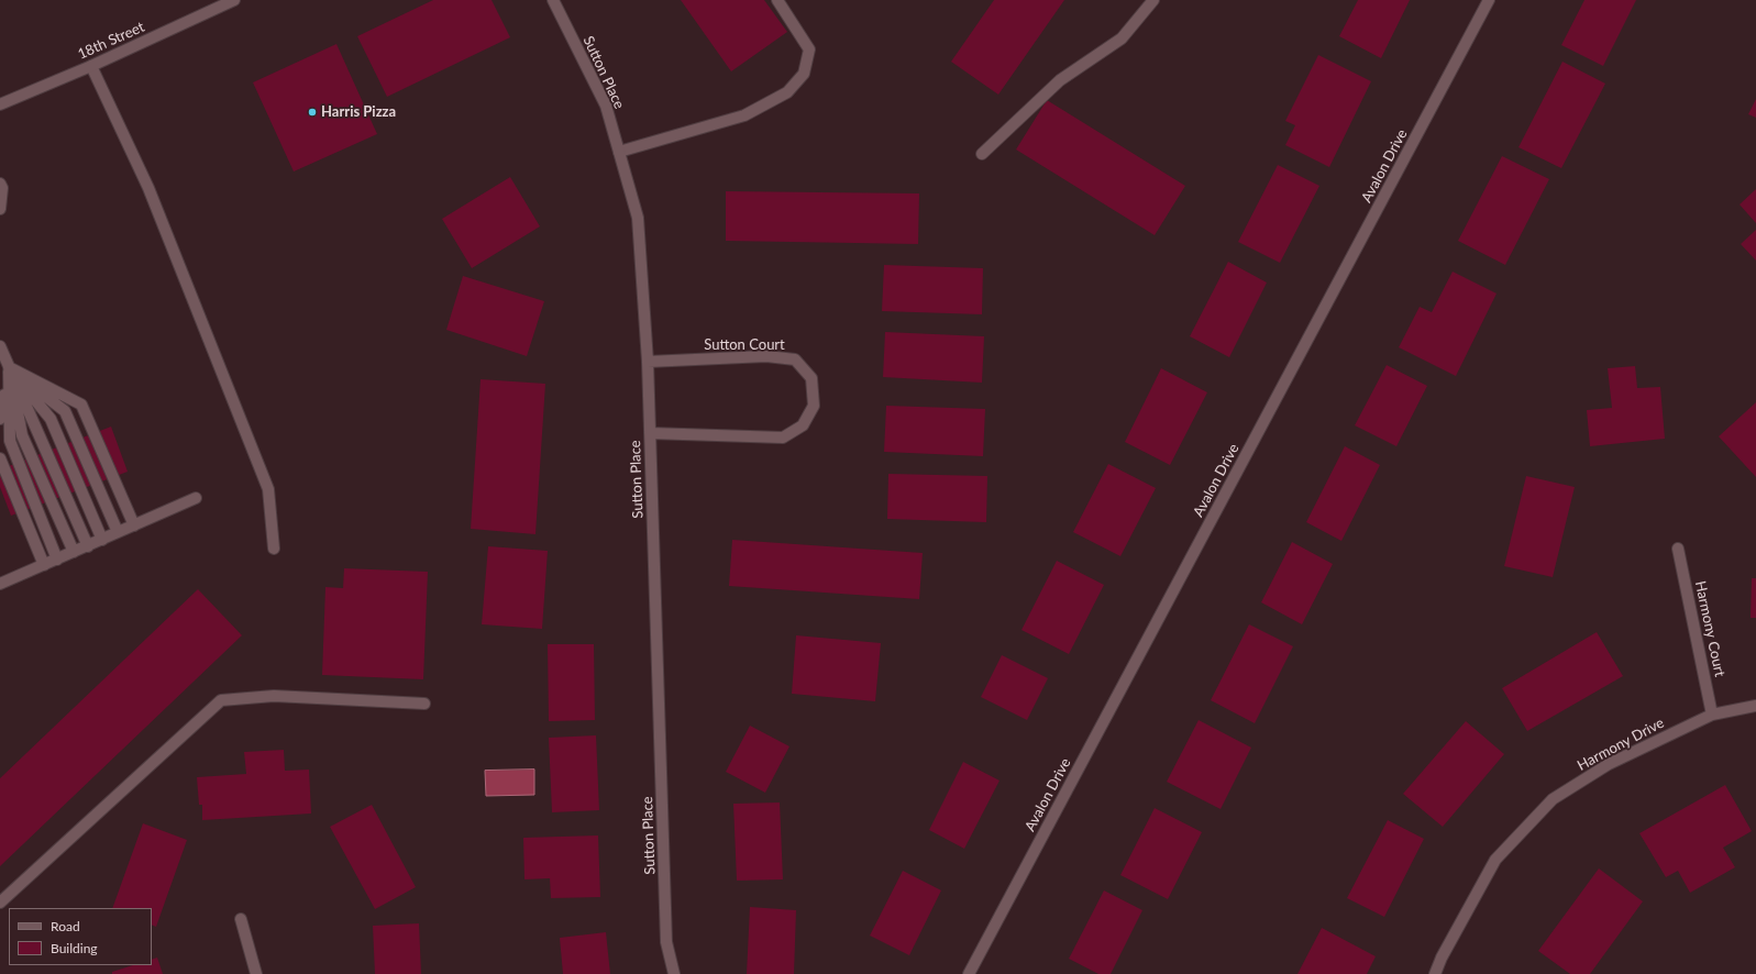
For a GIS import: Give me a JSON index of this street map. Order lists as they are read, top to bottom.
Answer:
{
  "streets": {
    "street": [
      "18th Street",
      "Sutton Place",
      "Avalon Drive",
      "Sutton Court",
      "Harmony Court",
      "Harmony Drive"
    ]
  },
  "crossings": [
    ["Sutton Place", "Sutton Court"],
    ["Harmony Court", "Harmony Drive"]
  ],
  "places": ["Harris Pizza"],
  "legend": ["Road", "Building"]
}
